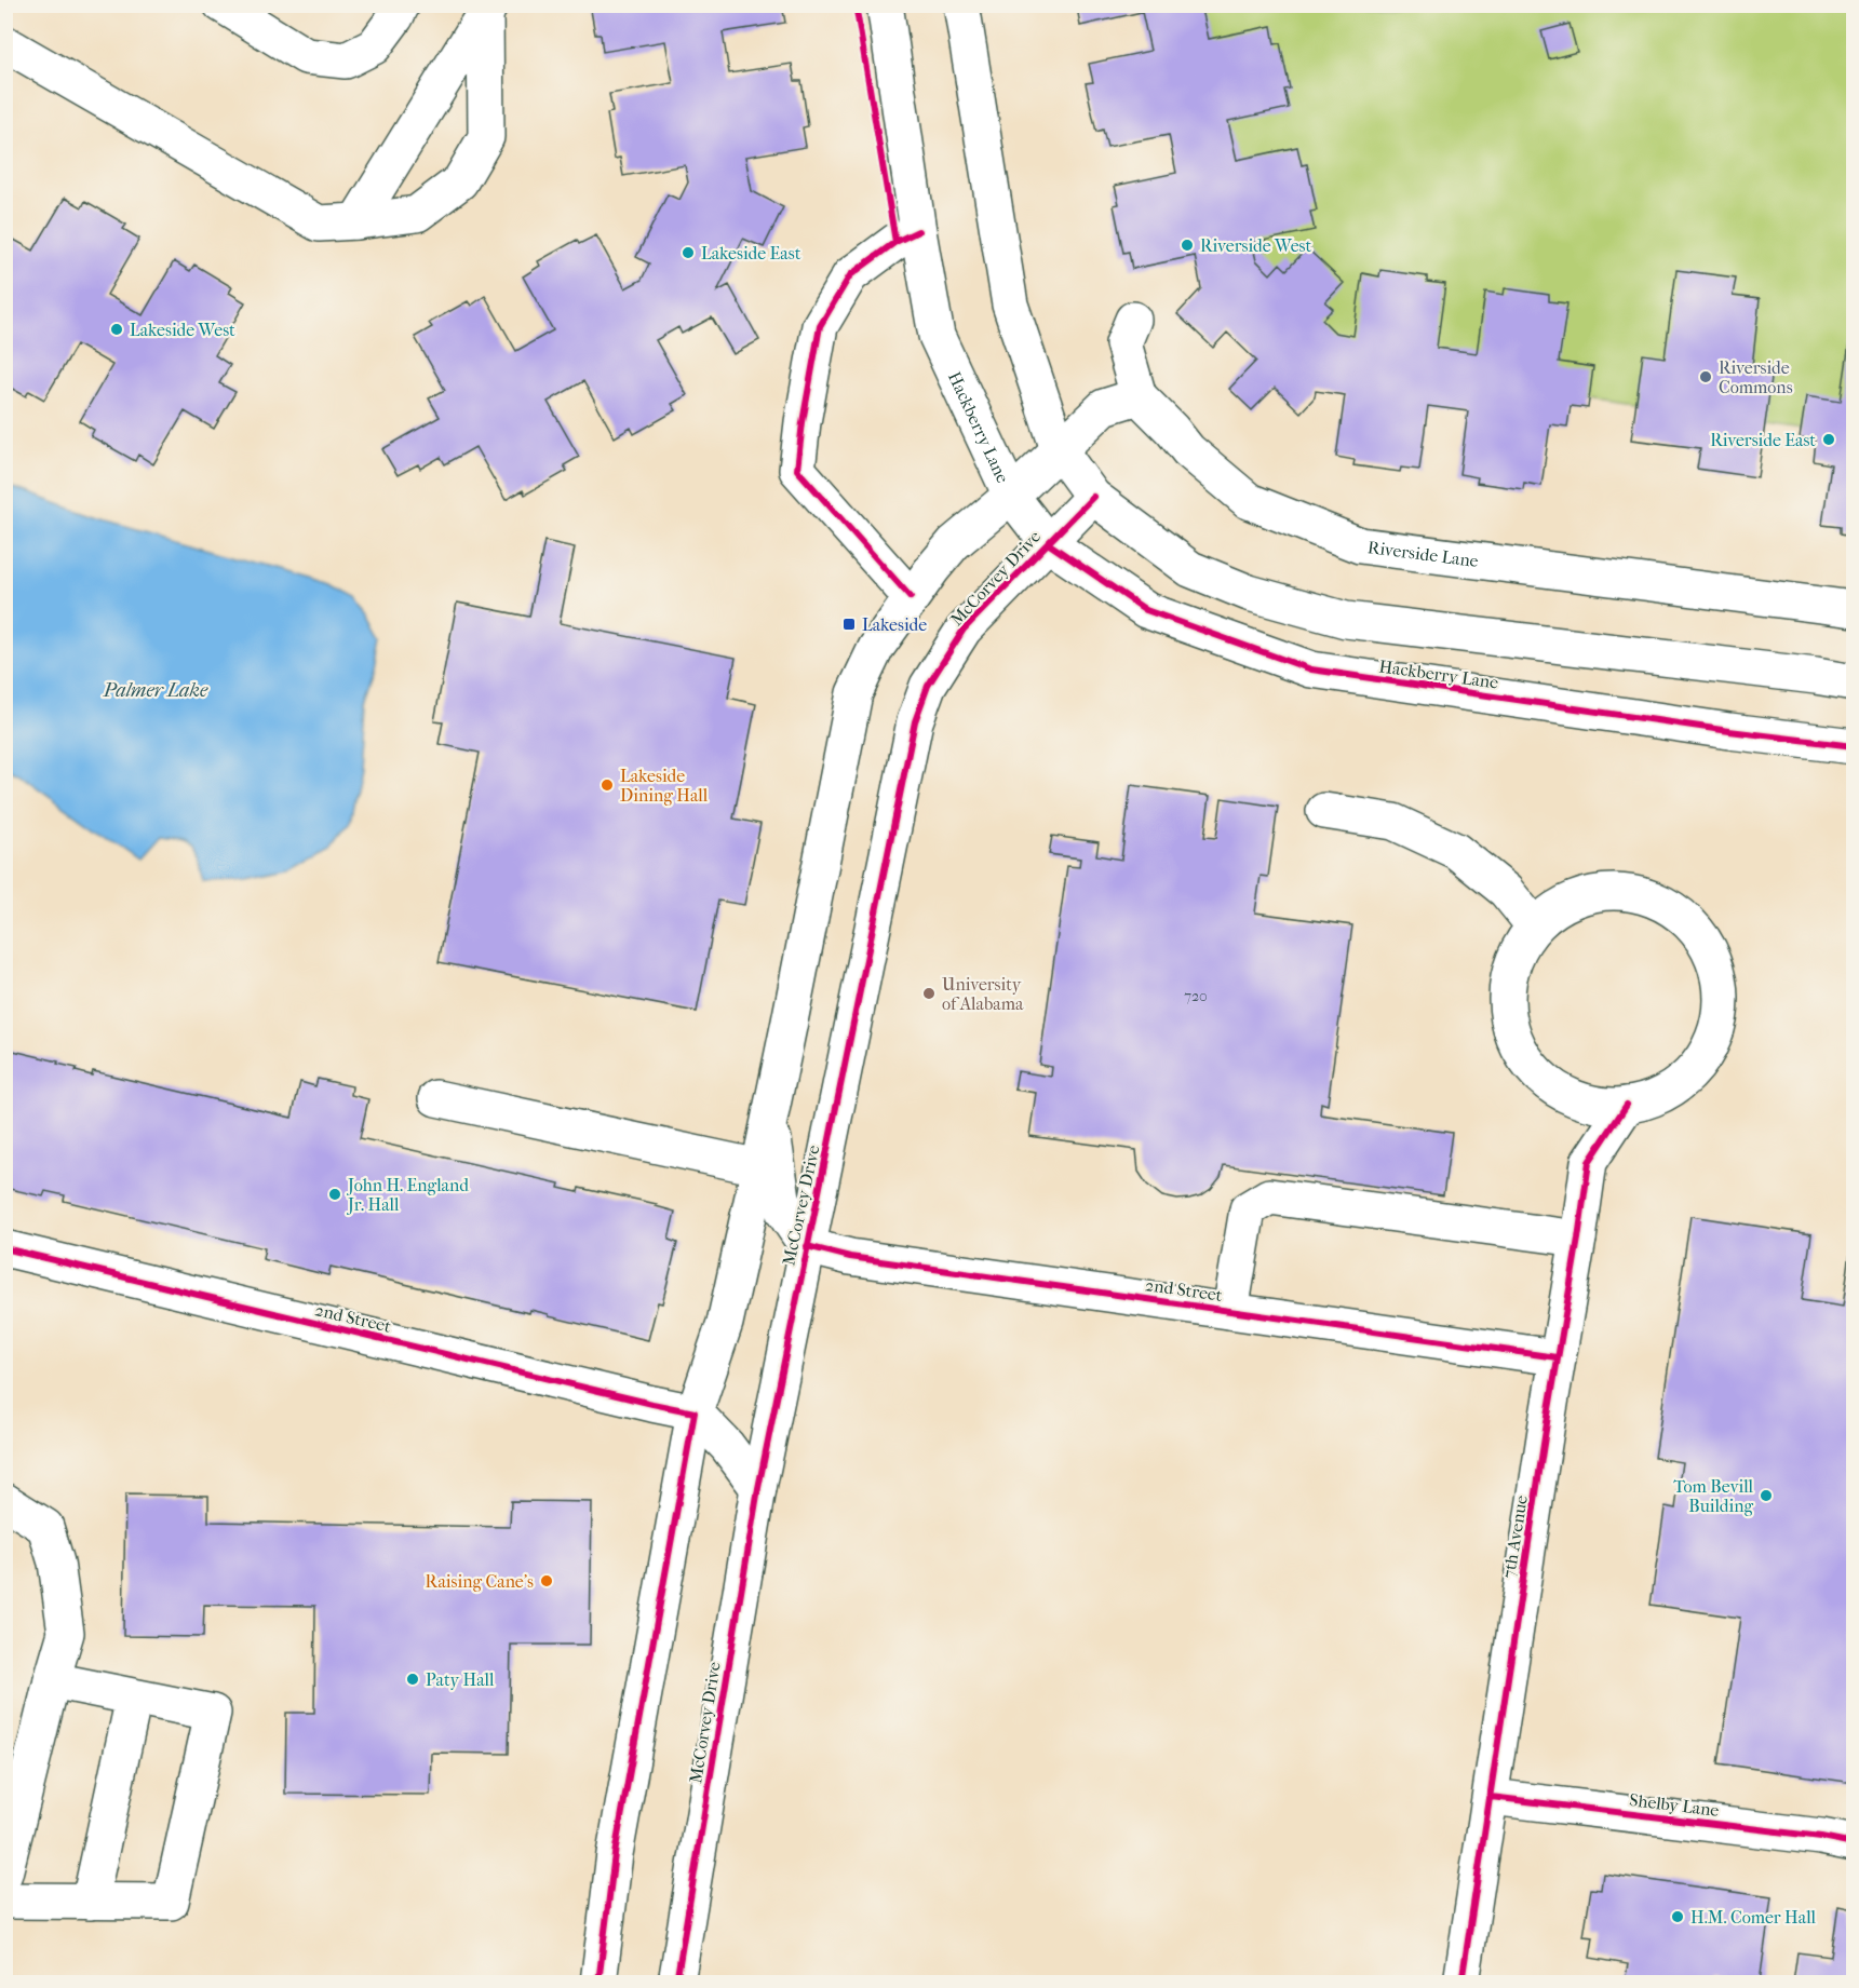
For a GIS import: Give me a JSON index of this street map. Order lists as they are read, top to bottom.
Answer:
{
  "streets": {
    "street": [
      "Hackberry Lane",
      "Riverside Lane",
      "McCorvey Drive",
      "2nd Street",
      "7th Avenue",
      "Shelby Lane"
    ]
  },
  "crossings": [
    ["Hackberry Lane", "McCorvey Drive"],
    ["McCorvey Drive", "2nd Street"],
    ["2nd Street", "7th Avenue"],
    ["7th Avenue", "Shelby Lane"]
  ],
  "water": ["Palmer Lake"],
  "places": {
    "other": [
      "Riverside West",
      "Lakeside East",
      "Lakeside West",
      "Riverside Commons",
      "Riverside East",
      "Lakeside Dining Hall",
      "University of Alabama",
      "John H. England Jr. Hall",
      "Tom Bevill Building",
      "Raising Cane's",
      "Paty Hall",
      "H.M. Comer Hall"
    ],
    "transit": ["Lakeside"]
  },
  "house_numbers": ["720"]
}
